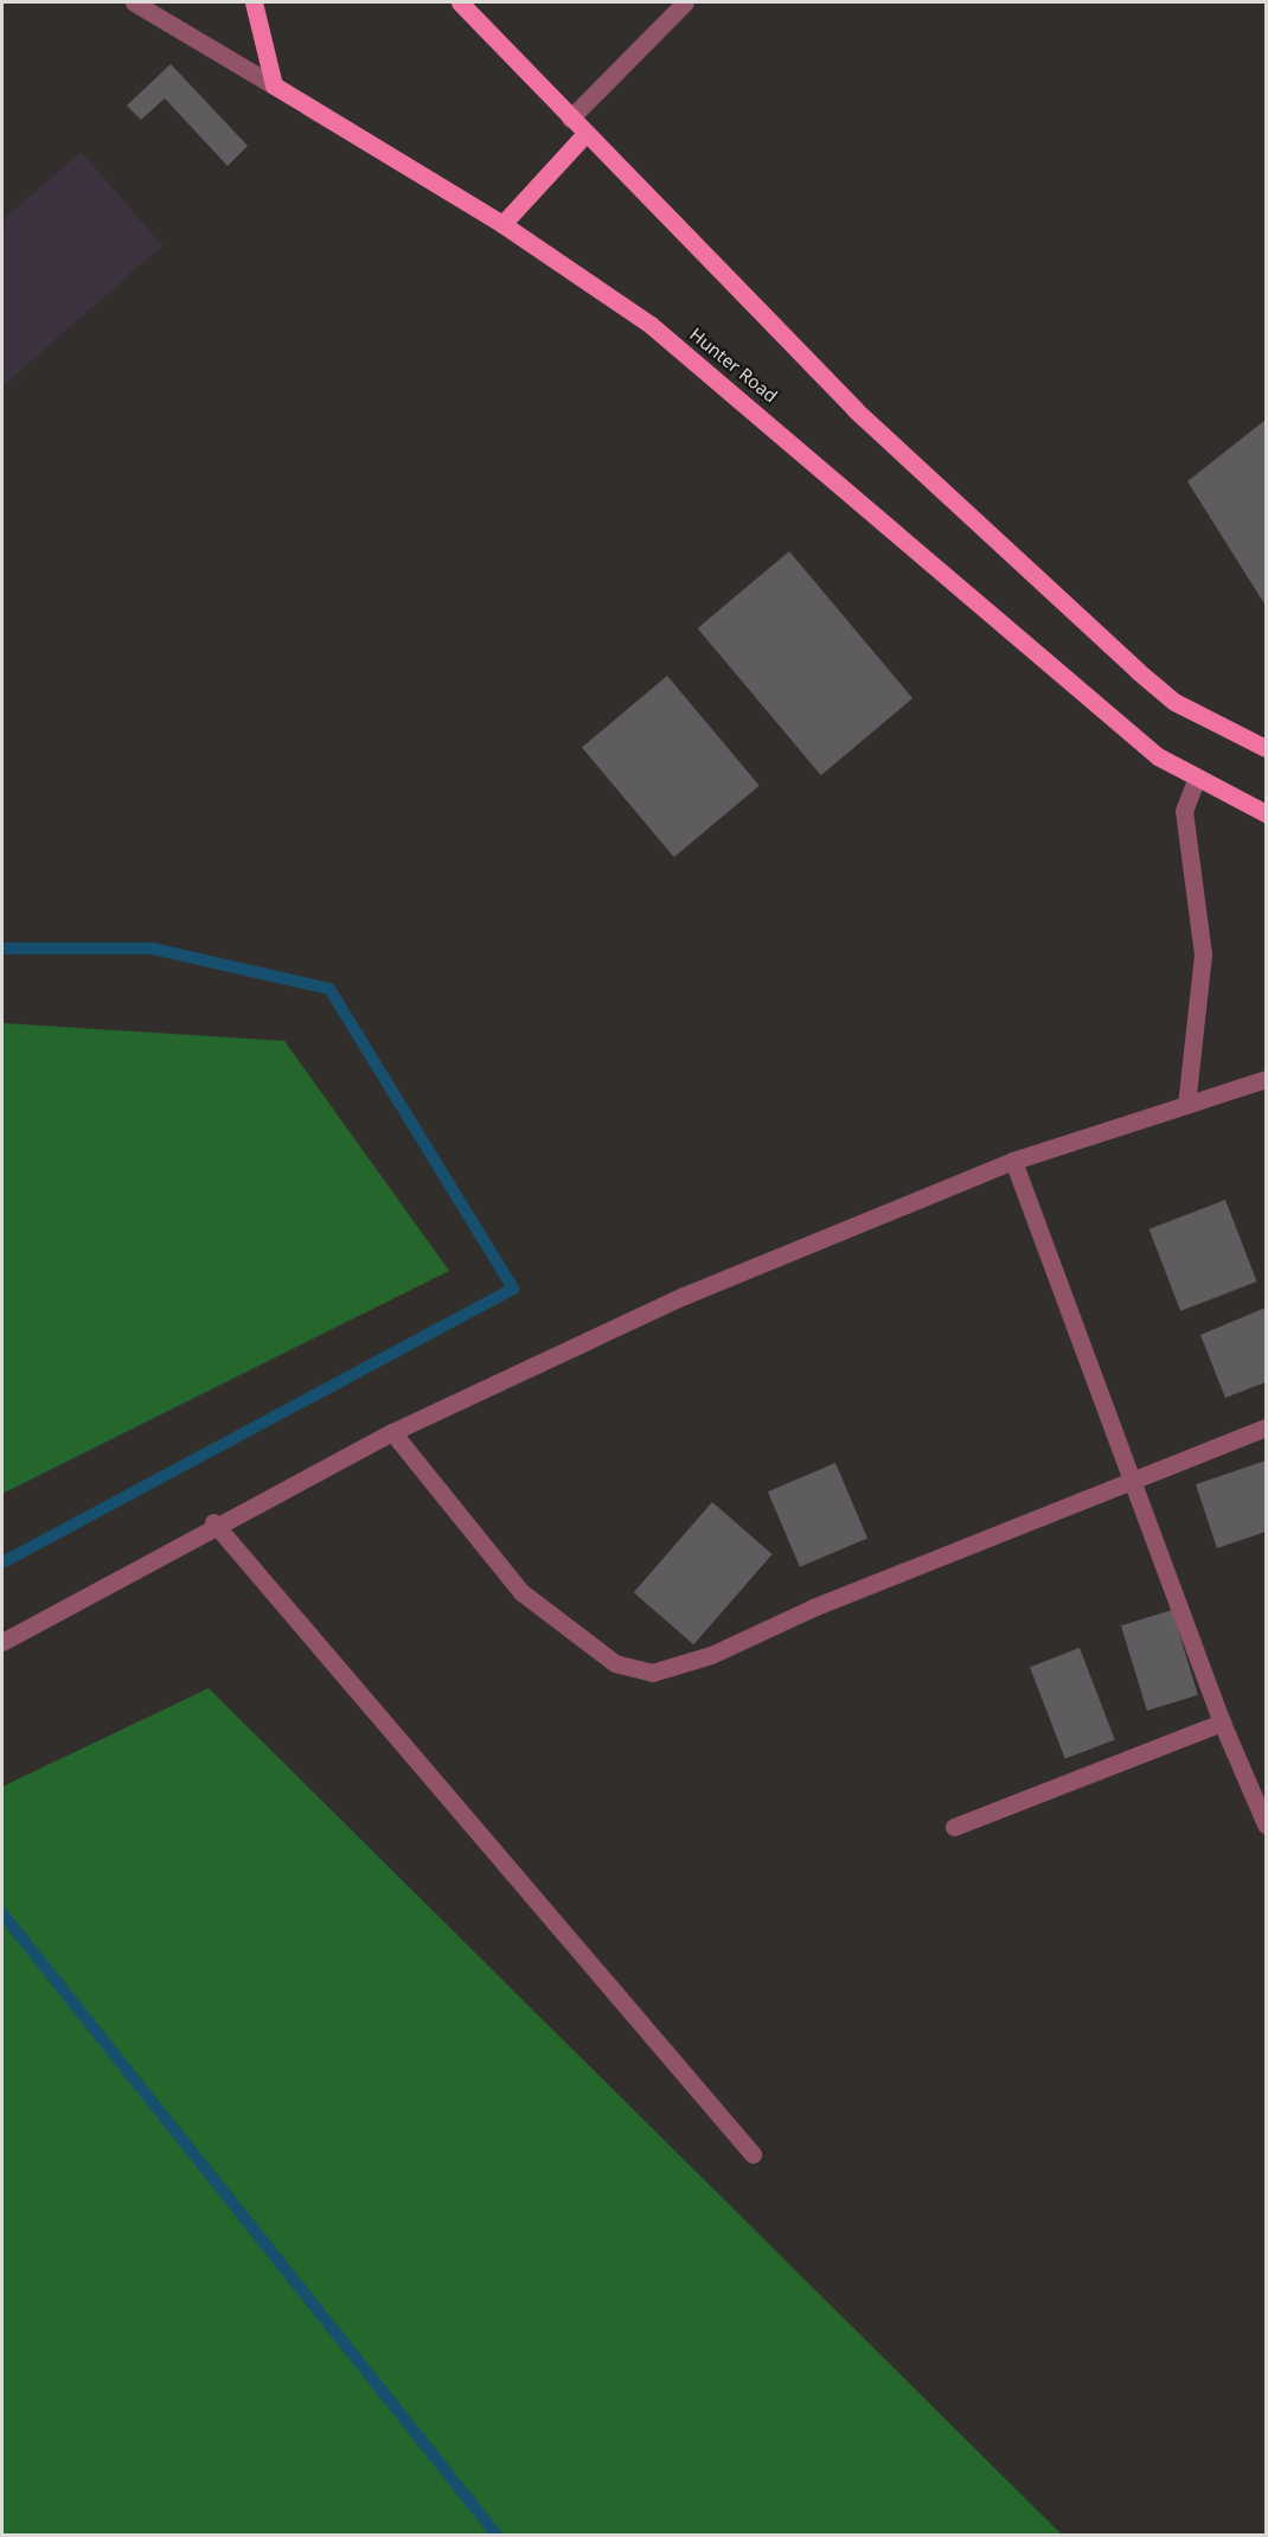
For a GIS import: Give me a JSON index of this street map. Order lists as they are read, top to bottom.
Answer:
{
  "streets": {
    "main road": ["Hunter Road"]
  }
}
